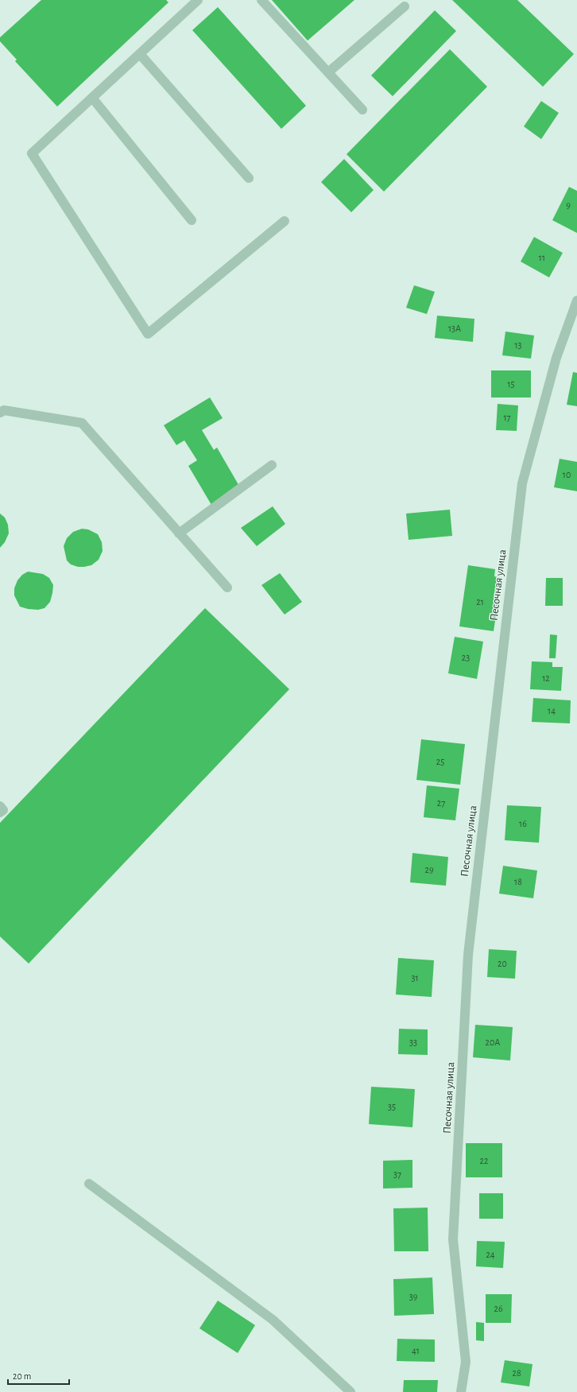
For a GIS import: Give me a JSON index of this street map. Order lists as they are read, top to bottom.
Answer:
{
  "streets": {
    "street": ["Песочная улица"]
  },
  "house_numbers": [
    "9",
    "11",
    "13А",
    "13",
    "15",
    "17",
    "10",
    "21",
    "23",
    "12",
    "14",
    "25",
    "27",
    "16",
    "29",
    "18",
    "20",
    "31",
    "33",
    "20А",
    "35",
    "22",
    "37",
    "24",
    "39",
    "26",
    "41",
    "28"
  ],
  "scale_bar": "20 m"
}
